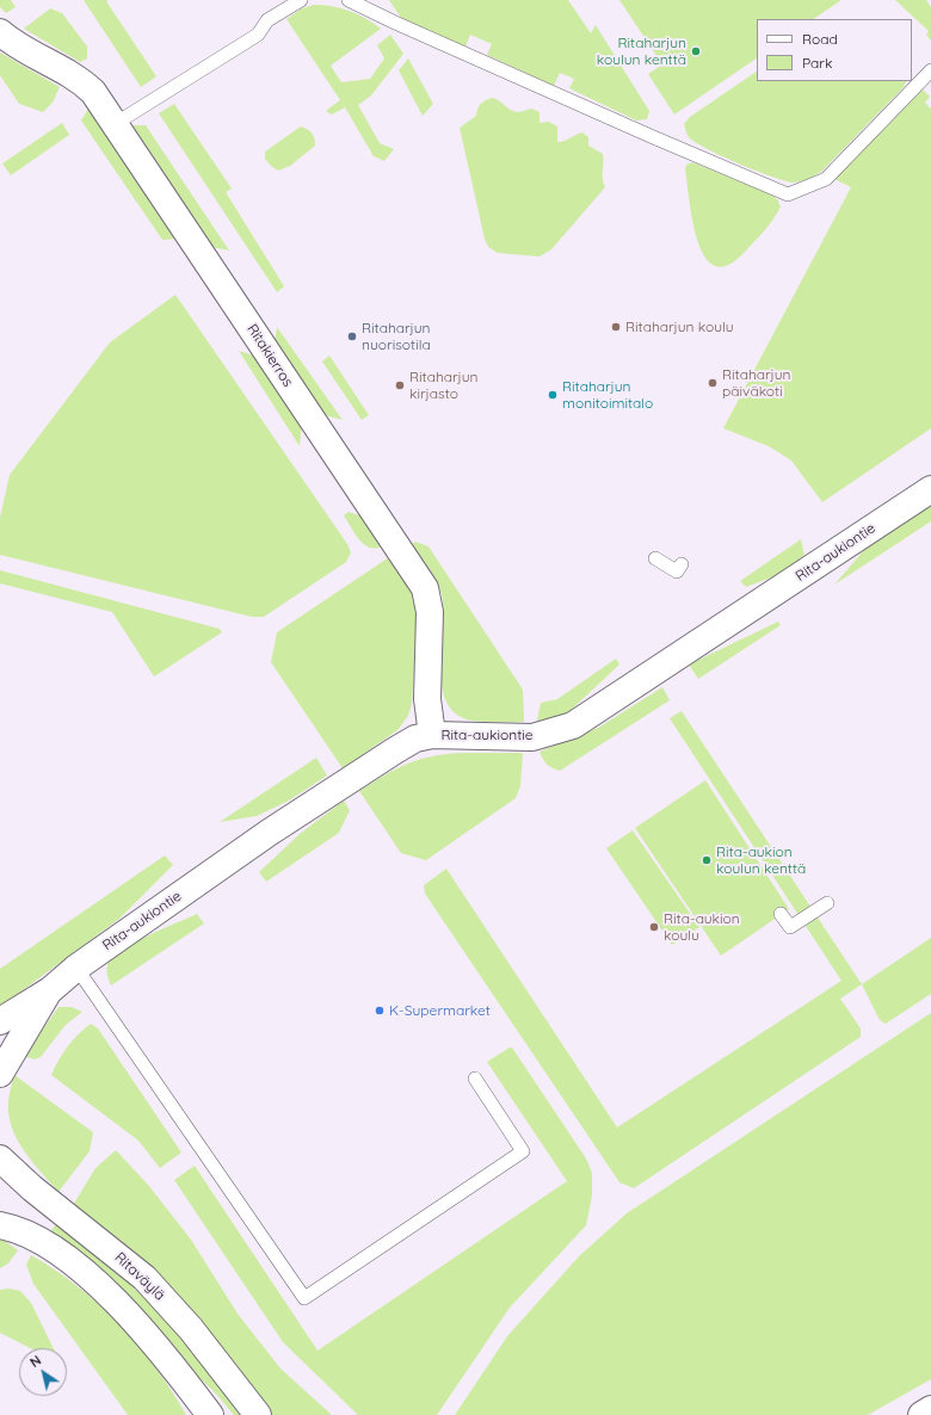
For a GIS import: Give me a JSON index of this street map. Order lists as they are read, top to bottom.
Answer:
{
  "streets": {
    "street": ["Ritakierros", "Rita-aukiontie", "Ritaväylä"]
  },
  "crossings": [
    ["Ritakierros", "Rita-aukiontie"]
  ],
  "places": [
    "Ritaharjun koulun kenttä",
    "Ritaharjun koulu",
    "Ritaharjun nuorisotila",
    "Ritaharjun päiväkoti",
    "Ritaharjun kirjasto",
    "Ritaharjun monitoimitalo",
    "Rita-aukion koulun kenttä",
    "Rita-aukion koulu",
    "K-Supermarket"
  ],
  "legend": ["Road", "Park"],
  "north": "top left"
}
